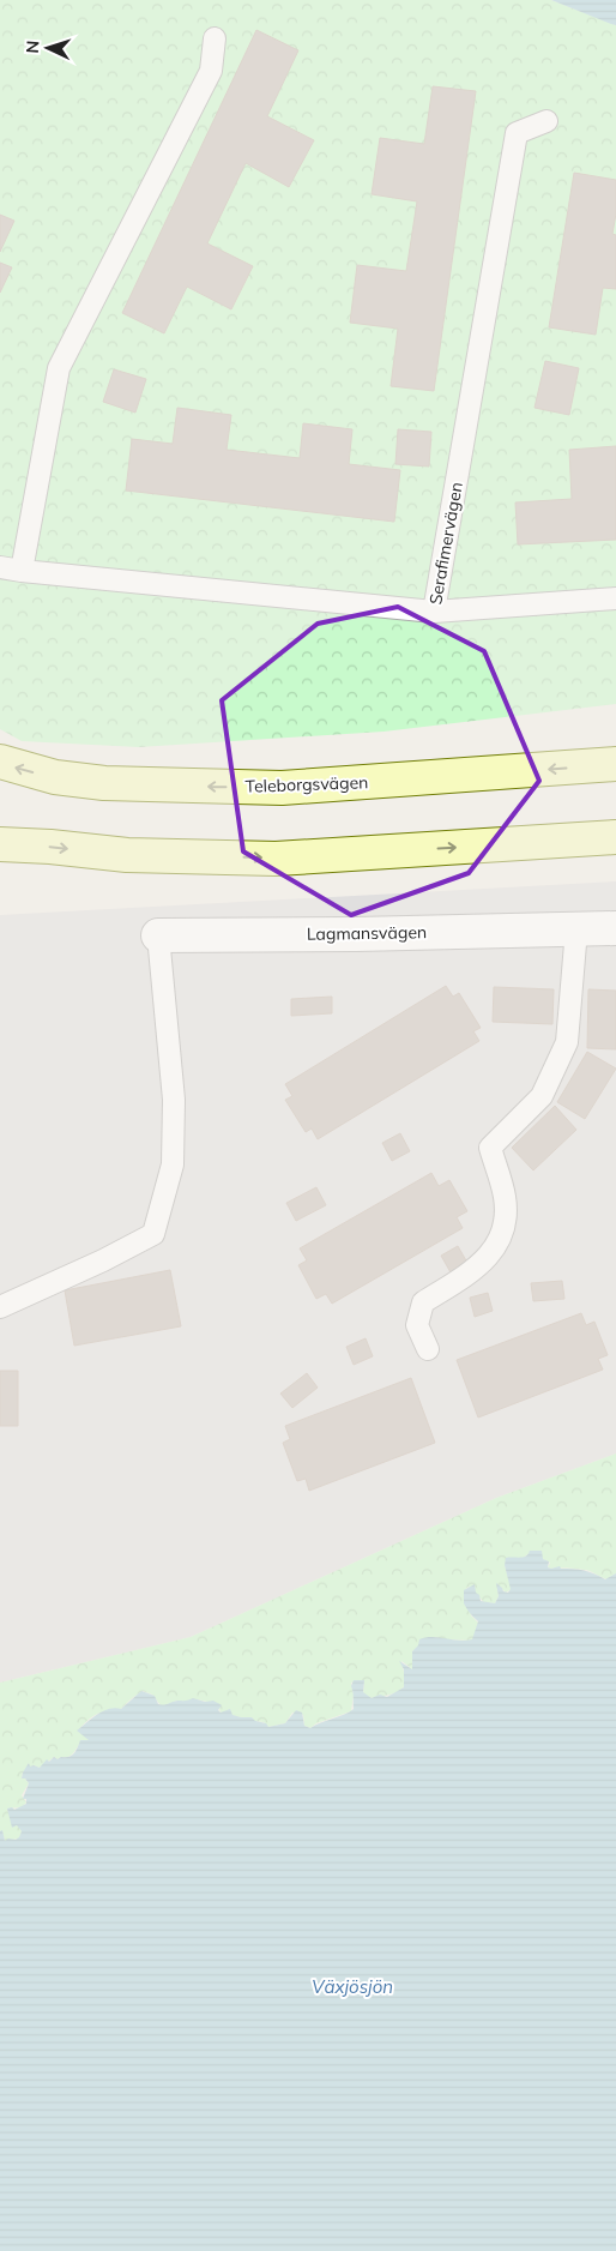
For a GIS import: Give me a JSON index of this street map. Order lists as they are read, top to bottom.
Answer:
{
  "streets": {
    "main road": ["Teleborgsvägen"],
    "street": ["Lagmansvägen"],
    "lane": ["Serafimervägen"]
  },
  "water": ["Växjösjön"],
  "north": "left"
}
